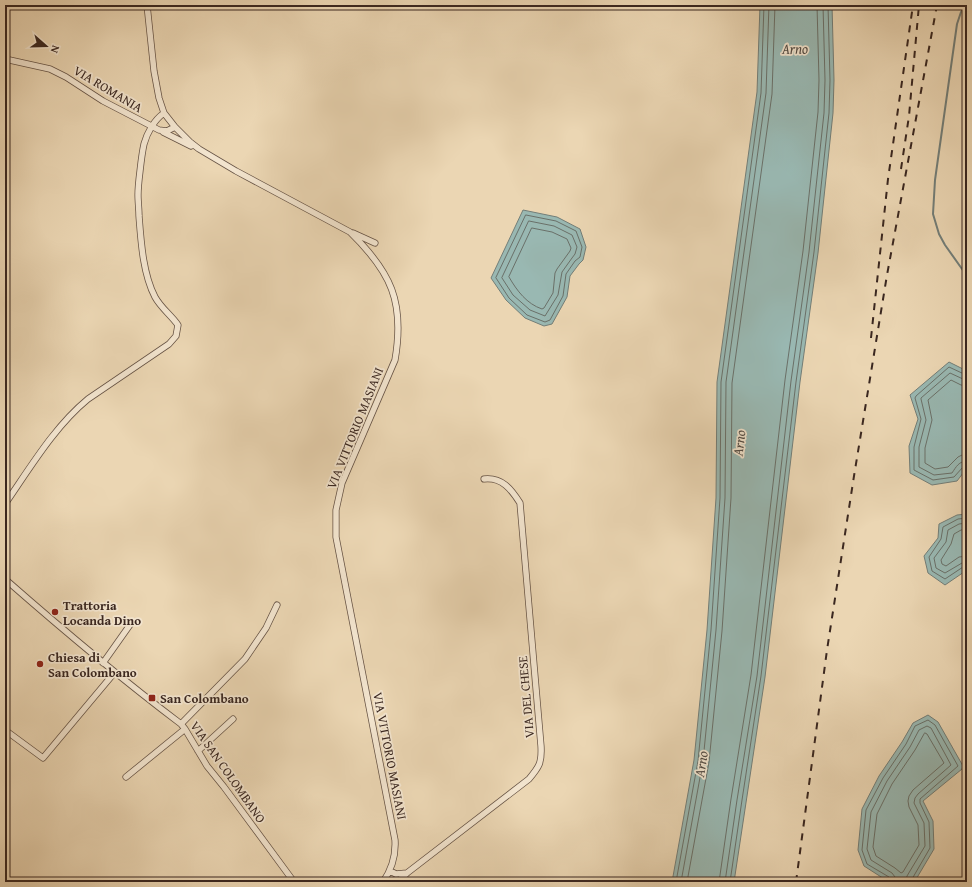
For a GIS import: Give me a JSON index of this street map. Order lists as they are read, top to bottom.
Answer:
{
  "streets": {
    "street": [
      "VIA ROMANIA",
      "VIA VITTORIO MASIANI",
      "VIA DEL CHESE",
      "VIA SAN COLOMBANO"
    ]
  },
  "water": ["Arno"],
  "places": {
    "other": ["Trattoria Locanda Dino", "Chiesa di San Colombano"],
    "transit": ["San Colombano"]
  },
  "north": "right"
}
